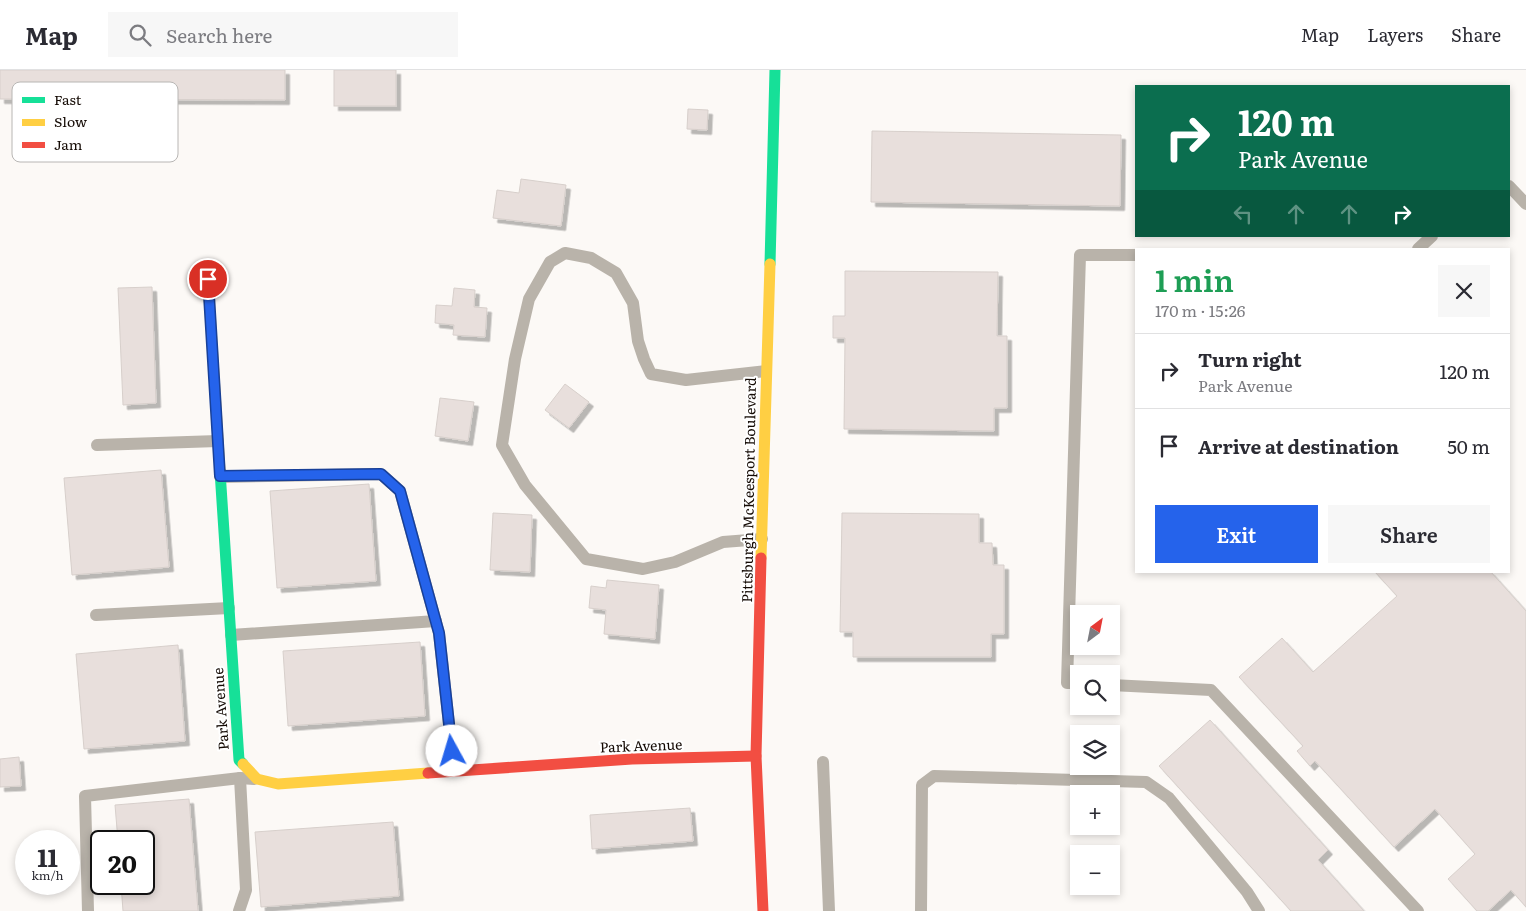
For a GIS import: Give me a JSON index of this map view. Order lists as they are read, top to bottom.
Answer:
{
  "streets": {
    "street": ["Pittsburgh McKeesport Boulevard", "Park Avenue"]
  },
  "crossings": [
    ["Pittsburgh McKeesport Boulevard", "Park Avenue"]
  ],
  "legend": ["Fast", "Slow", "Jam"],
  "north": "top right",
  "page": {
    "header": "Map",
    "search": "Search here",
    "nav": ["Map", "Layers", "Share"],
    "turn": ["120 m", "Park Avenue"],
    "heading": ["1 min", "170 m · 15:26"],
    "list": [
      {
        "name": "Turn right",
        "note": "Park Avenue",
        "value": "120 m"
      },
      {
        "name": "Arrive at destination",
        "value": "50 m"
      }
    ],
    "buttons": ["Exit", "Share"],
    "map_buttons": ["+", "−"],
    "speed": "11 km/h",
    "limit": "20"
  }
}
